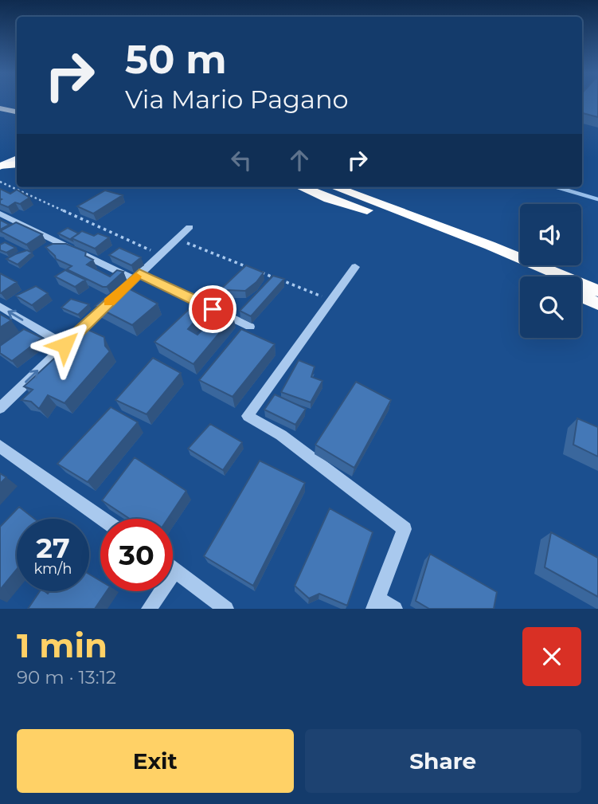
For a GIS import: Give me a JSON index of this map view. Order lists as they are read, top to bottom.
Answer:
{
  "page": {
    "turn": ["50 m", "Via Mario Pagano"],
    "speed": "27 km/h",
    "limit": "30",
    "heading": ["1 min", "90 m · 13:12"],
    "buttons": ["Exit", "Share"]
  }
}
